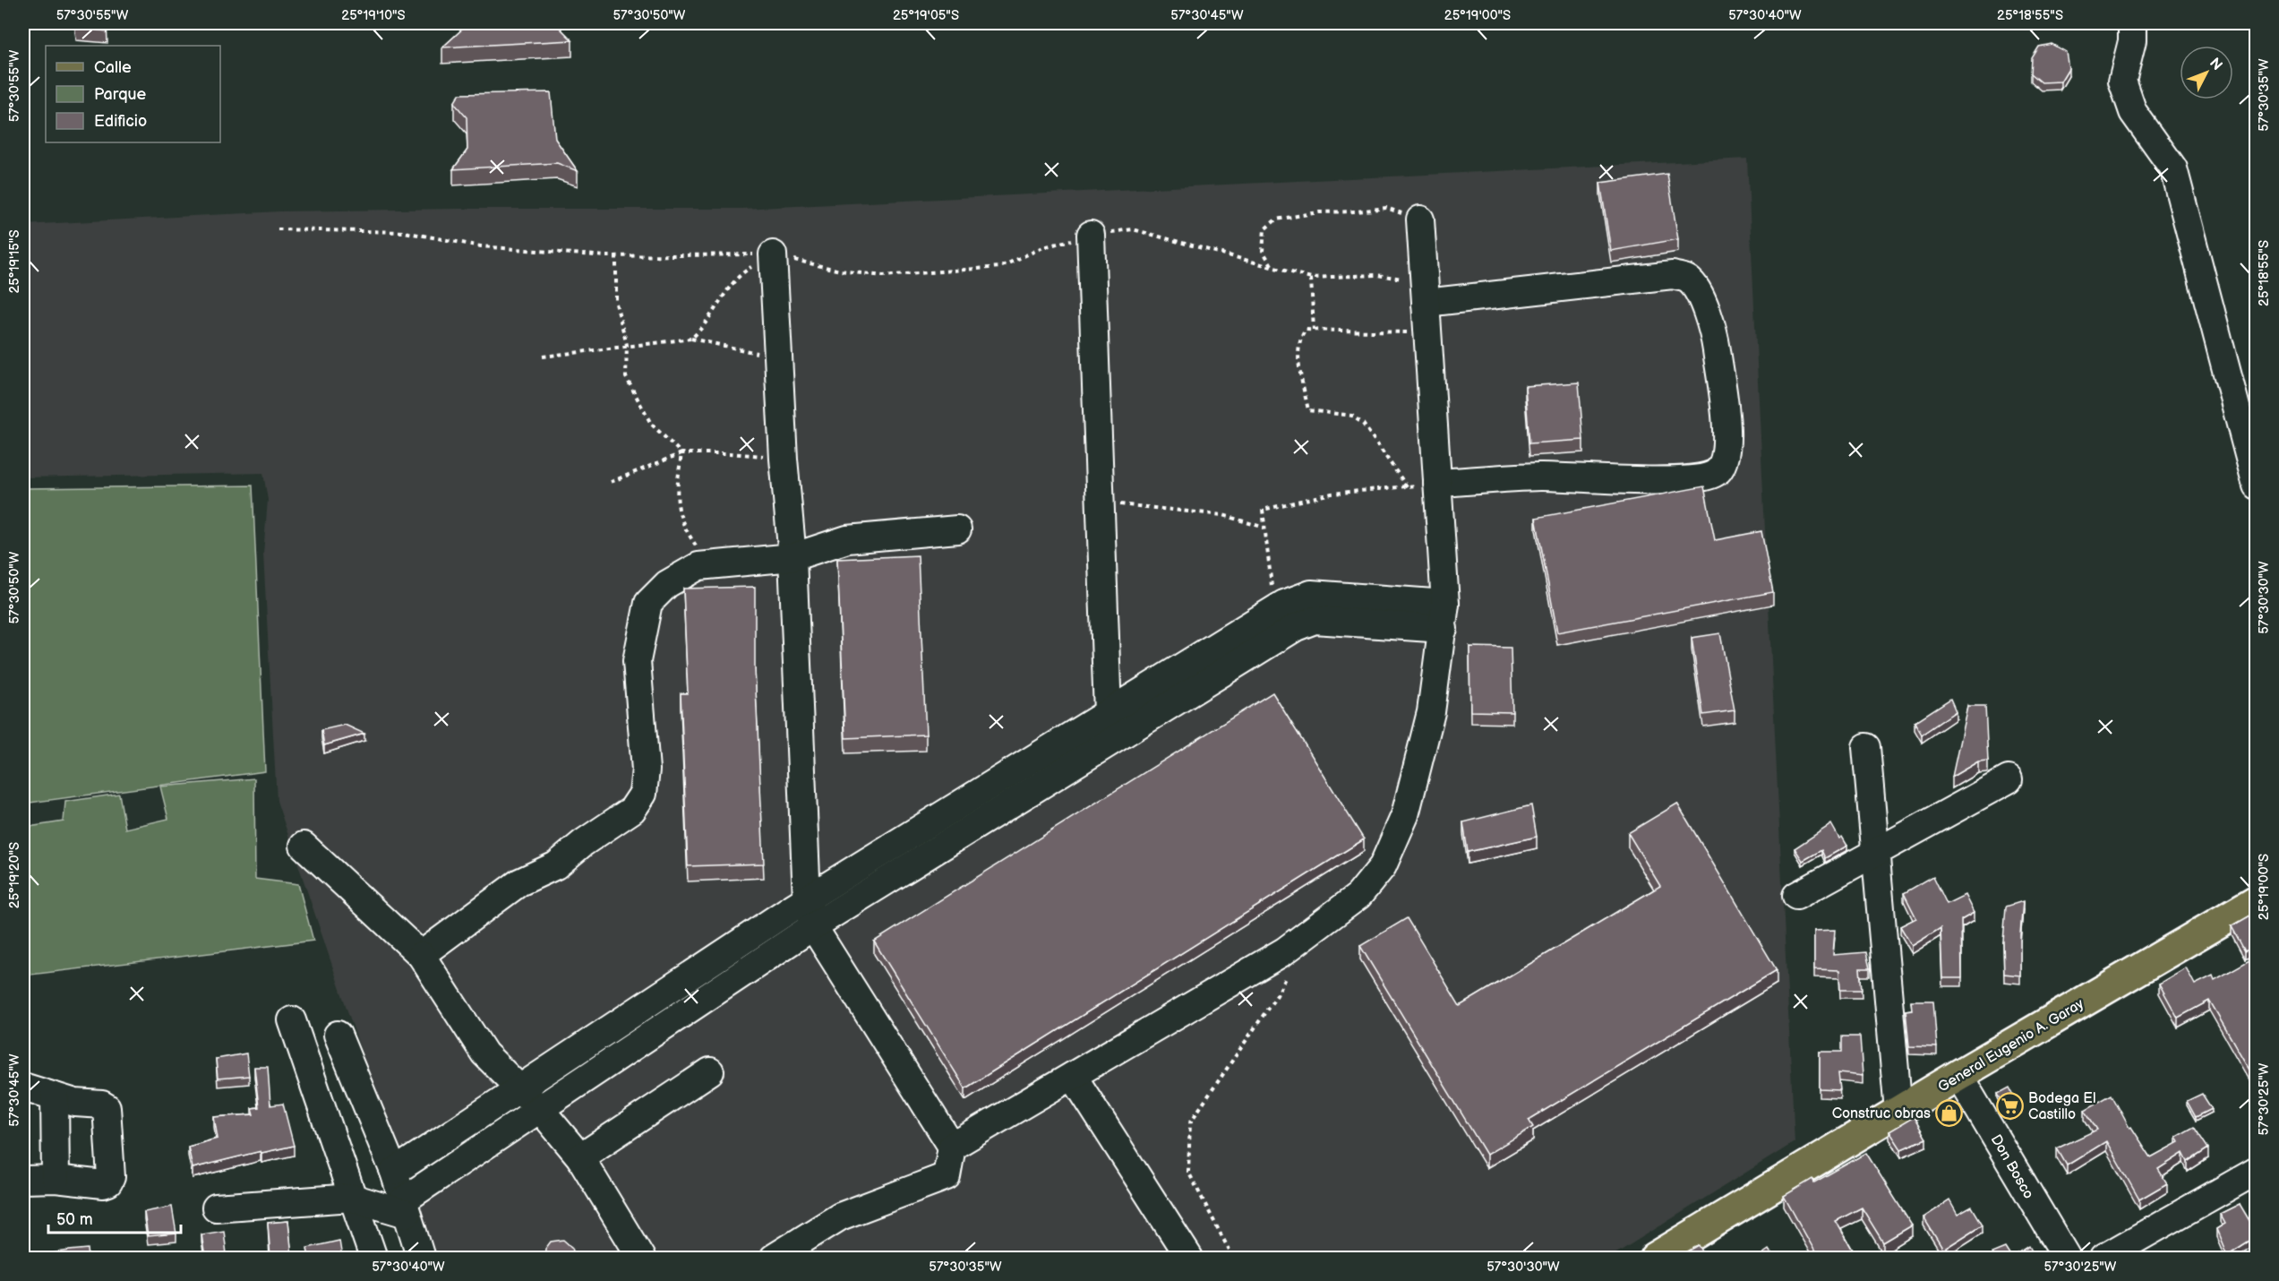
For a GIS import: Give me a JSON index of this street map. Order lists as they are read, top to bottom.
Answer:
{
  "streets": {
    "main road": ["General Eugenio A. Garay"],
    "street": ["Don Bosco"]
  },
  "crossings": [
    ["General Eugenio A. Garay", "Don Bosco"]
  ],
  "places": {
    "supermarket": ["Bodega El Castillo"],
    "shop": ["Construc obras"]
  },
  "legend": ["Calle", "Parque", "Edificio"],
  "scale_bar": "50 m",
  "north": "top right",
  "coordinates": [
    "57°30'55\"W",
    "25°19'10\"S",
    "57°30'50\"W",
    "25°19'05\"S",
    "57°30'45\"W",
    "25°19'00\"S",
    "57°30'40\"W",
    "25°18'55\"S",
    "57°30'35\"W",
    "25°19'15\"S",
    "57°30'30\"W",
    "25°19'20\"S",
    "57°30'25\"W"
  ]
}
